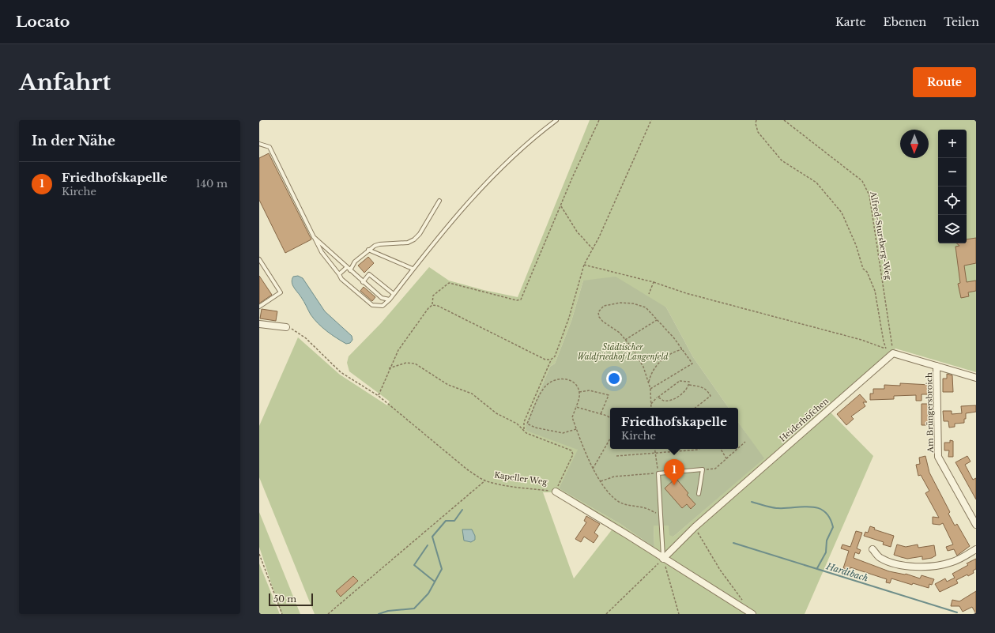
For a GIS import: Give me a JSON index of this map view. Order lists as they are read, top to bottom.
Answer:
{
  "streets": {
    "street": ["Am Brüngersbroich", "Heiderhöfchen", "Kapeller Weg"],
    "path": ["Alfred-Stursberg-Weg"]
  },
  "crossings": [
    ["Alfred-Stursberg-Weg", "Heiderhöfchen"],
    ["Heiderhöfchen", "Kapeller Weg"]
  ],
  "water": ["Hardtbach"],
  "parks": ["Städtischer Waldfriedhof Langenfeld"],
  "scale_bar": "50 m",
  "north": "bottom",
  "page": {
    "header": "Locato",
    "nav": ["Karte", "Ebenen", "Teilen"],
    "buttons": "Route",
    "title": "Anfahrt",
    "heading": "In der Nähe",
    "map_buttons": ["+", "−"],
    "list": [
      {
        "mark": "1",
        "name": "Friedhofskapelle",
        "note": "Kirche",
        "value": "140 m"
      }
    ],
    "popup": ["Friedhofskapelle", "Kirche"],
    "pins": "1",
    "scale": "50 m"
  }
}
